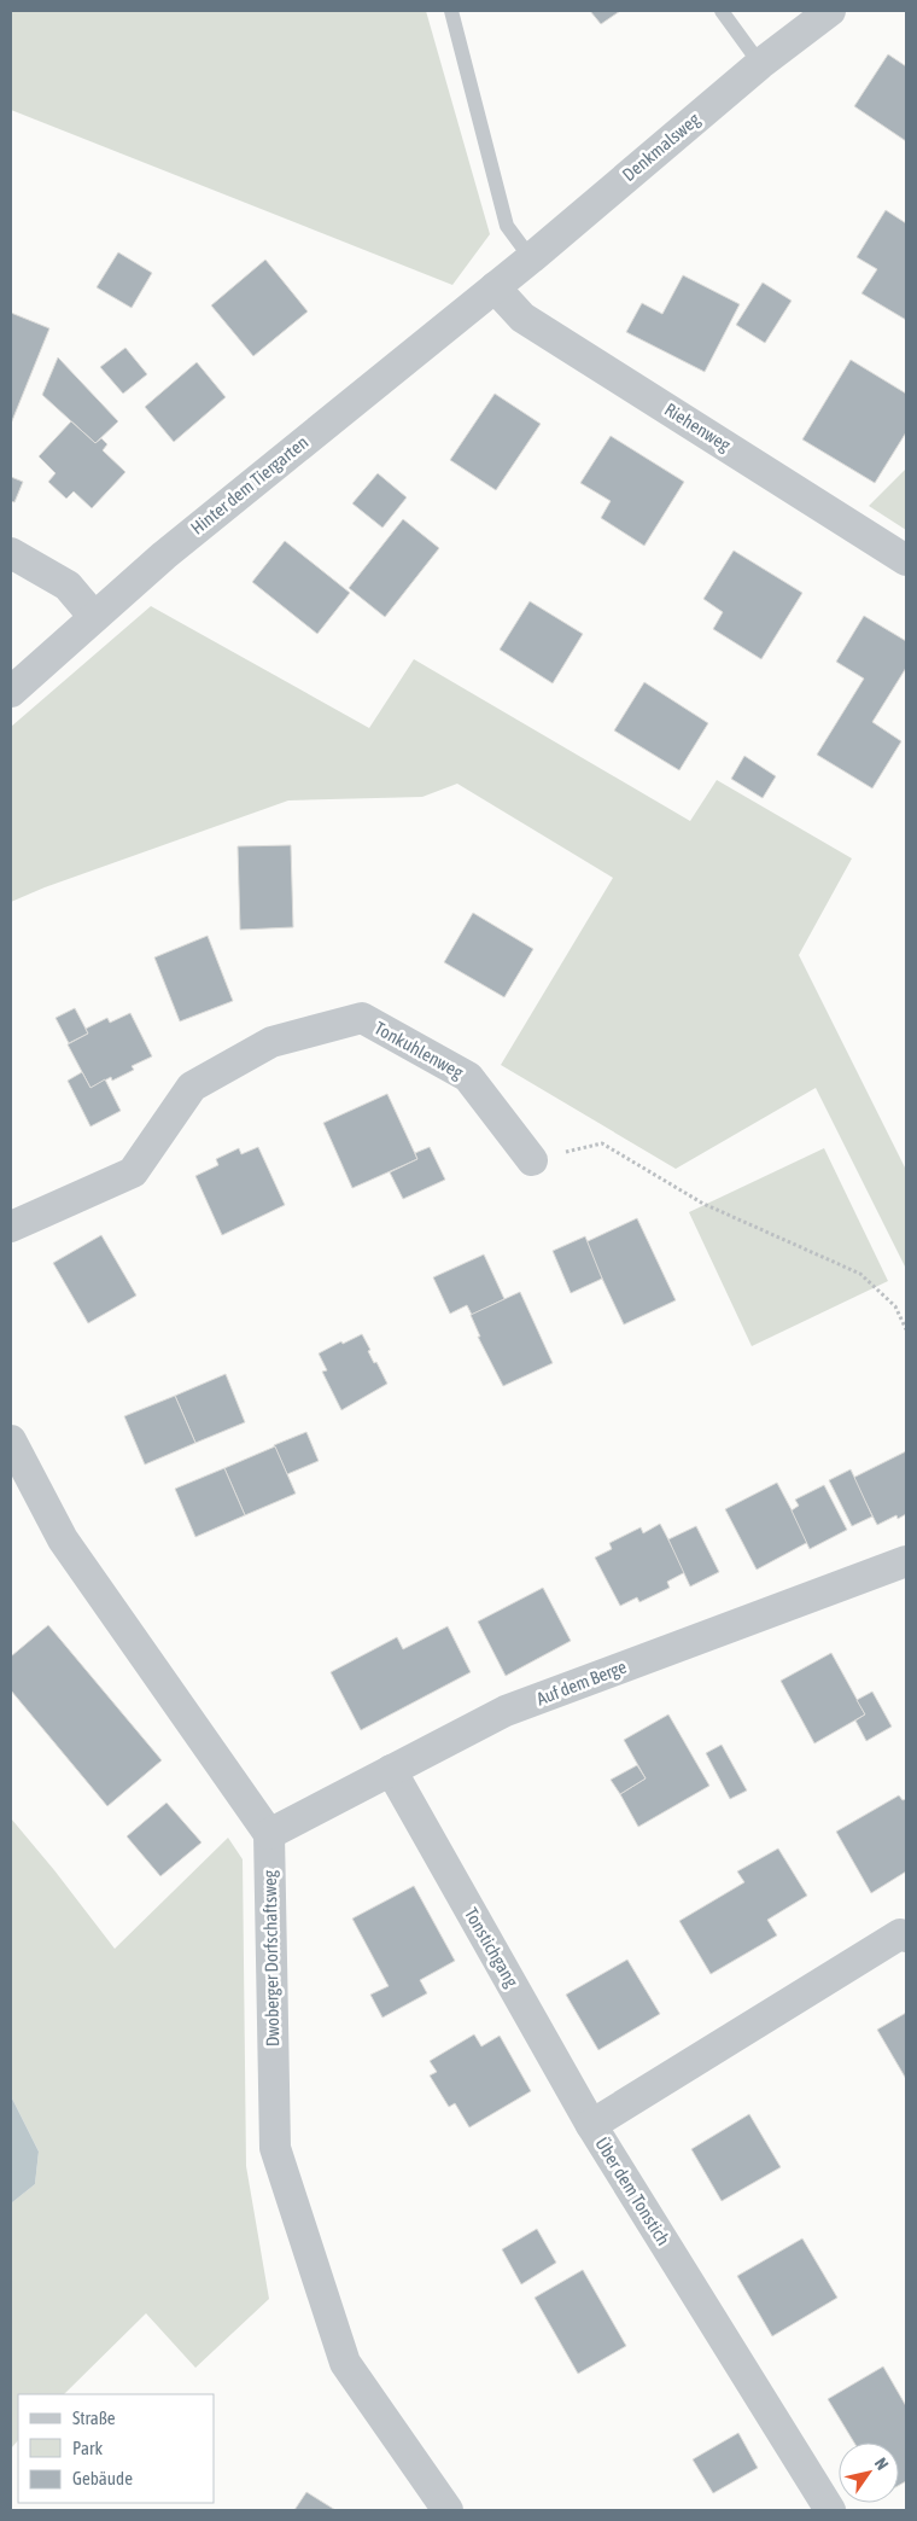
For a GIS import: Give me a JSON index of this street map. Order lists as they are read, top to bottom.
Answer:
{
  "streets": {
    "street": [
      "Denkmalsweg",
      "Riehenweg",
      "Hinter dem Tiergarten",
      "Tonkuhlenweg",
      "Auf dem Berge",
      "Tonstichgang",
      "Dwoberger Dorfschaftsweg",
      "Über dem Tonstich"
    ]
  },
  "crossings": [
    ["Denkmalsweg", "Riehenweg"],
    ["Denkmalsweg", "Hinter dem Tiergarten"],
    ["Riehenweg", "Hinter dem Tiergarten"],
    ["Auf dem Berge", "Tonstichgang"],
    ["Auf dem Berge", "Dwoberger Dorfschaftsweg"],
    ["Tonstichgang", "Über dem Tonstich"]
  ],
  "legend": ["Straße", "Park", "Gebäude"],
  "north": "top right"
}
